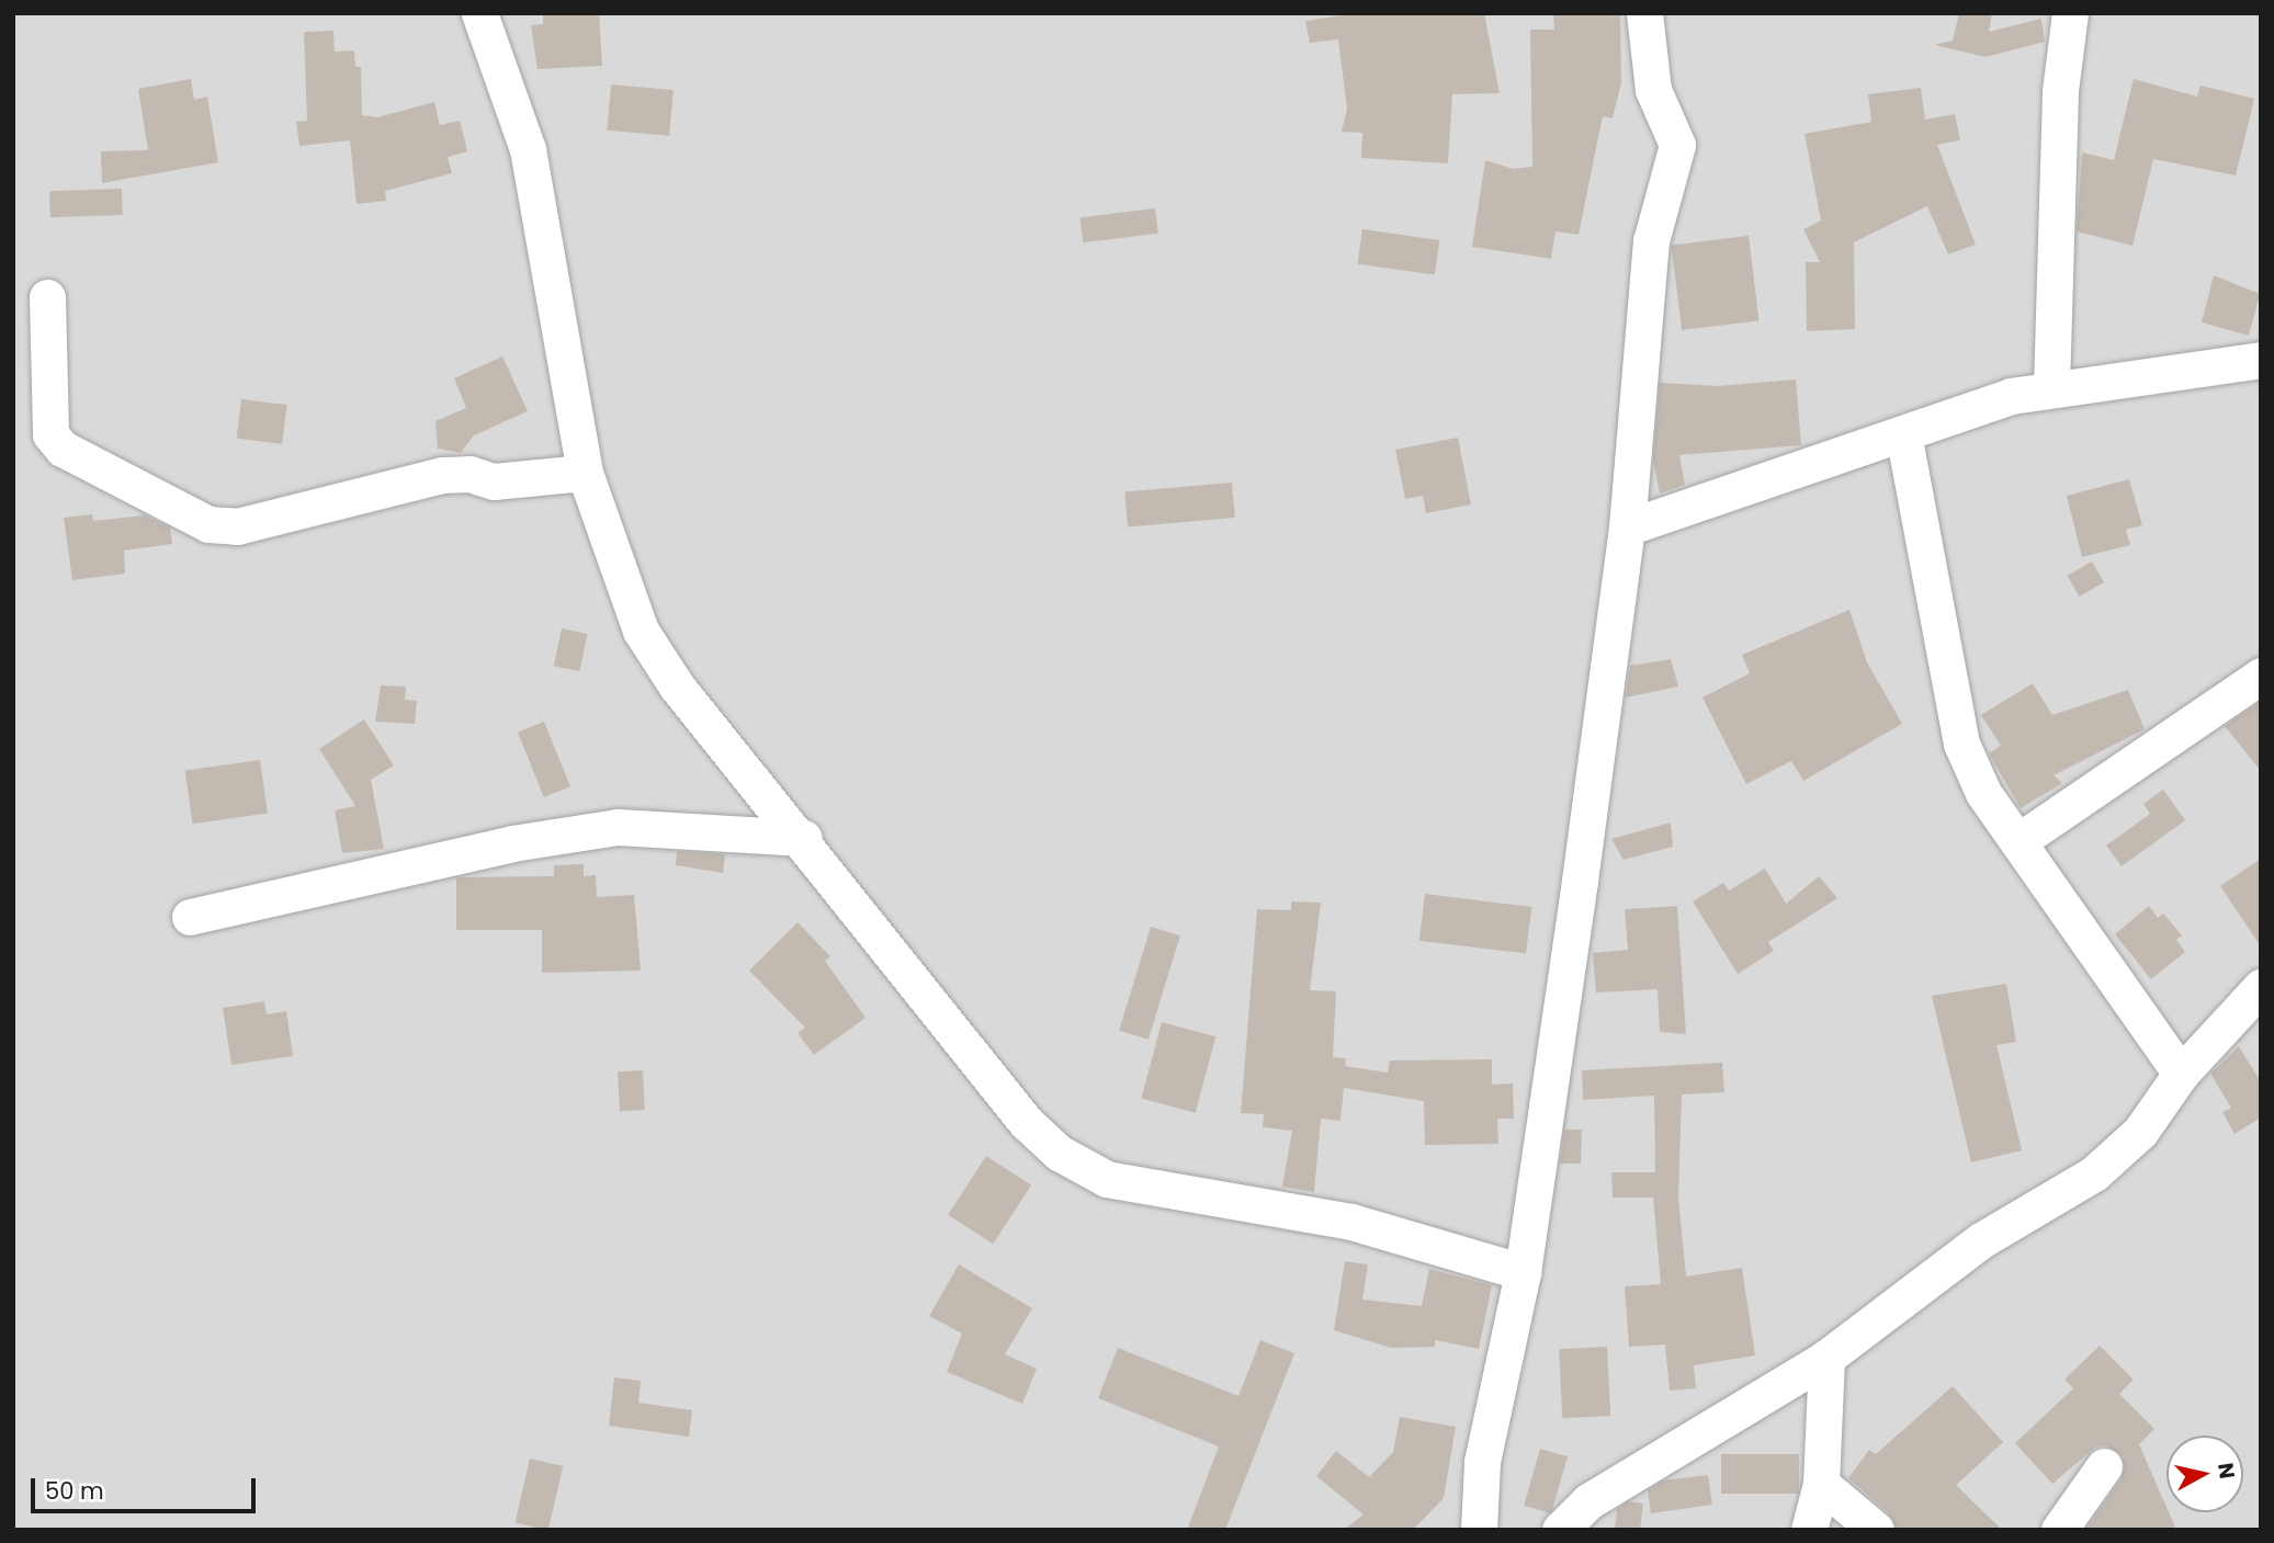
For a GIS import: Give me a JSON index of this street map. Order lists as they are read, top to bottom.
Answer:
{
  "scale_bar": "50 m",
  "north": "right"
}
